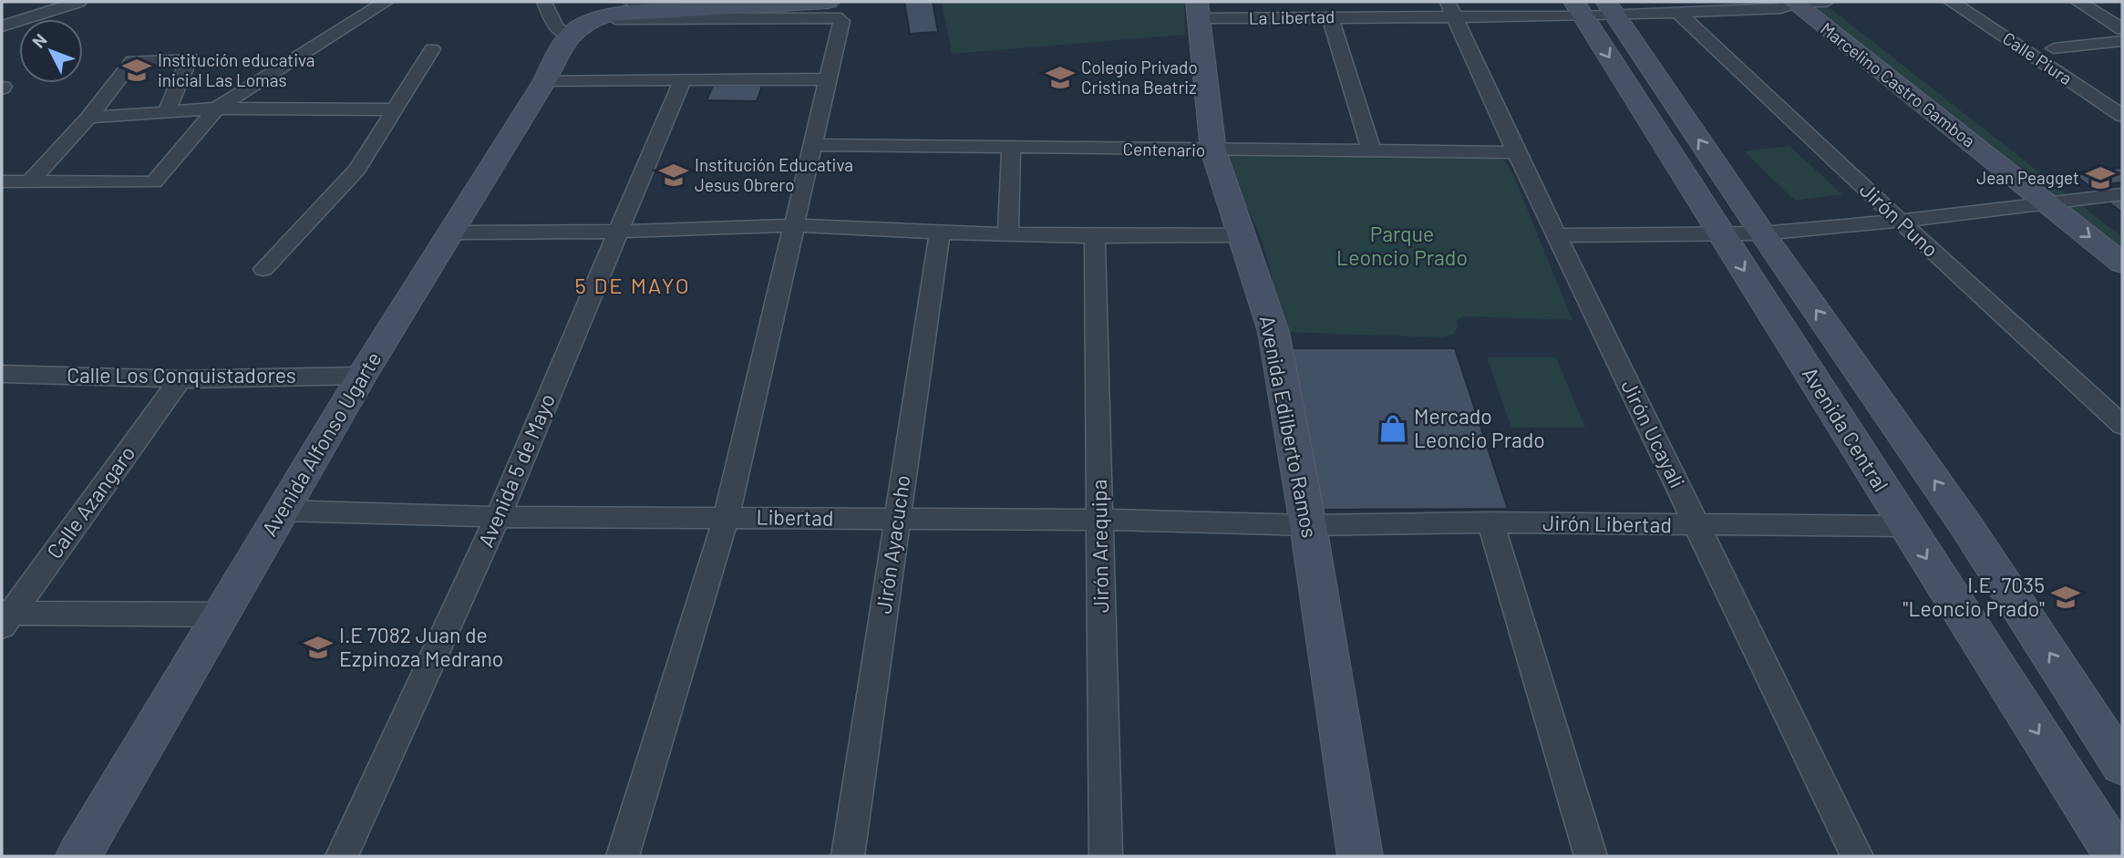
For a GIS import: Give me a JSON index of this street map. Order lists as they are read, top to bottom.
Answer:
{
  "streets": {
    "main road": [
      "Marcelino Castro Gamboa",
      "Avenida Edilberto Ramos",
      "Avenida Central",
      "Avenida Alfonso Ugarte"
    ],
    "street": [
      "La Libertad",
      "Calle Piura",
      "Centenario",
      "Jirón Puno",
      "Calle Los Conquistadores",
      "Jirón Ucayali",
      "Avenida 5 de Mayo",
      "Calle Azangaro",
      "Libertad",
      "Jirón Libertad",
      "Jirón Ayacucho",
      "Jirón Arequipa"
    ]
  },
  "crossings": [
    ["La Libertad", "Marcelino Castro Gamboa"],
    ["La Libertad", "Jirón Puno"],
    ["La Libertad", "Avenida Edilberto Ramos"],
    ["La Libertad", "Avenida Central"],
    ["La Libertad", "Jirón Ucayali"],
    ["Centenario", "Avenida Edilberto Ramos"],
    ["Centenario", "Jirón Ucayali"],
    ["Calle Los Conquistadores", "Avenida Alfonso Ugarte"],
    ["Calle Los Conquistadores", "Calle Azangaro"],
    ["Avenida Edilberto Ramos", "Libertad"],
    ["Avenida Edilberto Ramos", "Jirón Libertad"],
    ["Avenida Central", "Jirón Libertad"],
    ["Jirón Ucayali", "Jirón Libertad"],
    ["Avenida Alfonso Ugarte", "Libertad"],
    ["Avenida 5 de Mayo", "Libertad"],
    ["Libertad", "Jirón Libertad"],
    ["Libertad", "Jirón Ayacucho"],
    ["Libertad", "Jirón Arequipa"]
  ],
  "districts": ["5 DE MAYO"],
  "parks": ["Parque Leoncio Prado"],
  "places": {
    "school or university": [
      "Institución educativa inicial Las Lomas",
      "Colegio Privado Cristina Beatriz",
      "Institución Educativa Jesus Obrero",
      "Jean Peagget",
      "I.E. 7035 \"Leoncio Prado\"",
      "I.E 7082 Juan de Ezpinoza Medrano"
    ],
    "shop": ["Mercado Leoncio Prado"]
  },
  "north": "top left"
}
